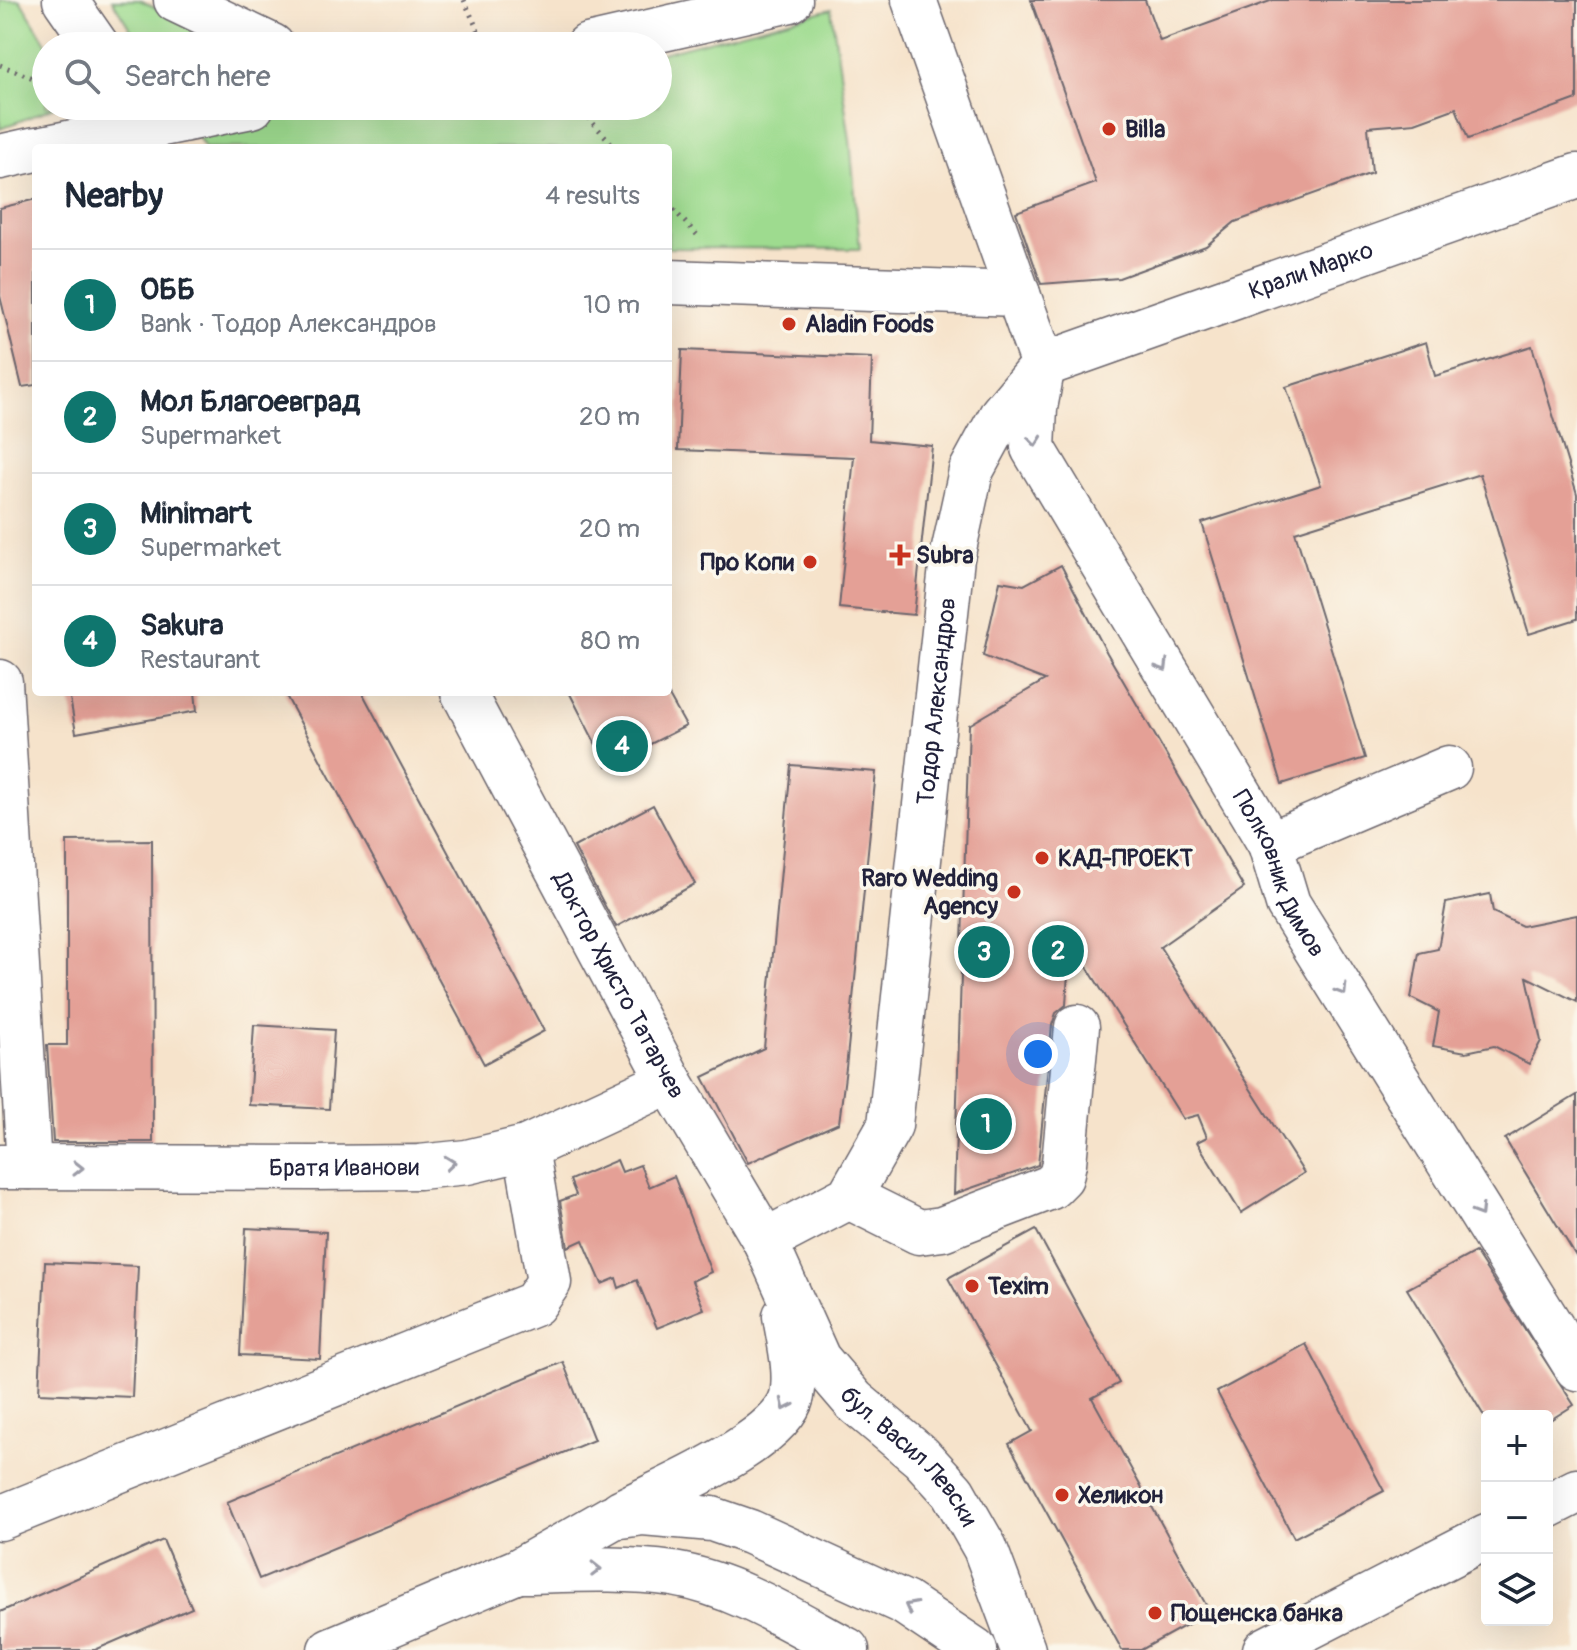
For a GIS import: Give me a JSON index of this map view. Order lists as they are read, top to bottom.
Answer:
{
  "streets": {
    "street": [
      "Крали Марко",
      "Тодор Александров",
      "Полковник Димов",
      "Доктор Христо Татарчев",
      "Братя Иванови",
      "бул. Васил Левски"
    ]
  },
  "crossings": [
    ["Крали Марко", "Тодор Александров"],
    ["Крали Марко", "Полковник Димов"],
    ["Тодор Александров", "Полковник Димов"],
    ["Доктор Христо Татарчев", "Братя Иванови"],
    ["Доктор Христо Татарчев", "бул. Васил Левски"]
  ],
  "one_way": ["Полковник Димов", "Братя Иванови"],
  "places": {
    "other": [
      "Billa",
      "Aladin Foods",
      "Про Копи",
      "КАД-ПРОЕКТ",
      "Raro Wedding Agency",
      "Texim",
      "Хеликон",
      "Пощенска банка"
    ],
    "health": ["Subra"]
  },
  "page": {
    "search": "Search here",
    "heading": ["Nearby", "4 results"],
    "list": [
      {
        "mark": "1",
        "name": "ОББ",
        "note": "Bank · Тодор Александров",
        "value": "10 m"
      },
      {
        "mark": "2",
        "name": "Мол Благоевград",
        "note": "Supermarket",
        "value": "20 m"
      },
      {
        "mark": "3",
        "name": "Minimart",
        "note": "Supermarket",
        "value": "20 m"
      },
      {
        "mark": "4",
        "name": "Sakura",
        "note": "Restaurant",
        "value": "80 m"
      }
    ],
    "pins": [
      "4",
      "2",
      "3",
      "1"
    ],
    "map_buttons": ["+", "−"]
  }
}
